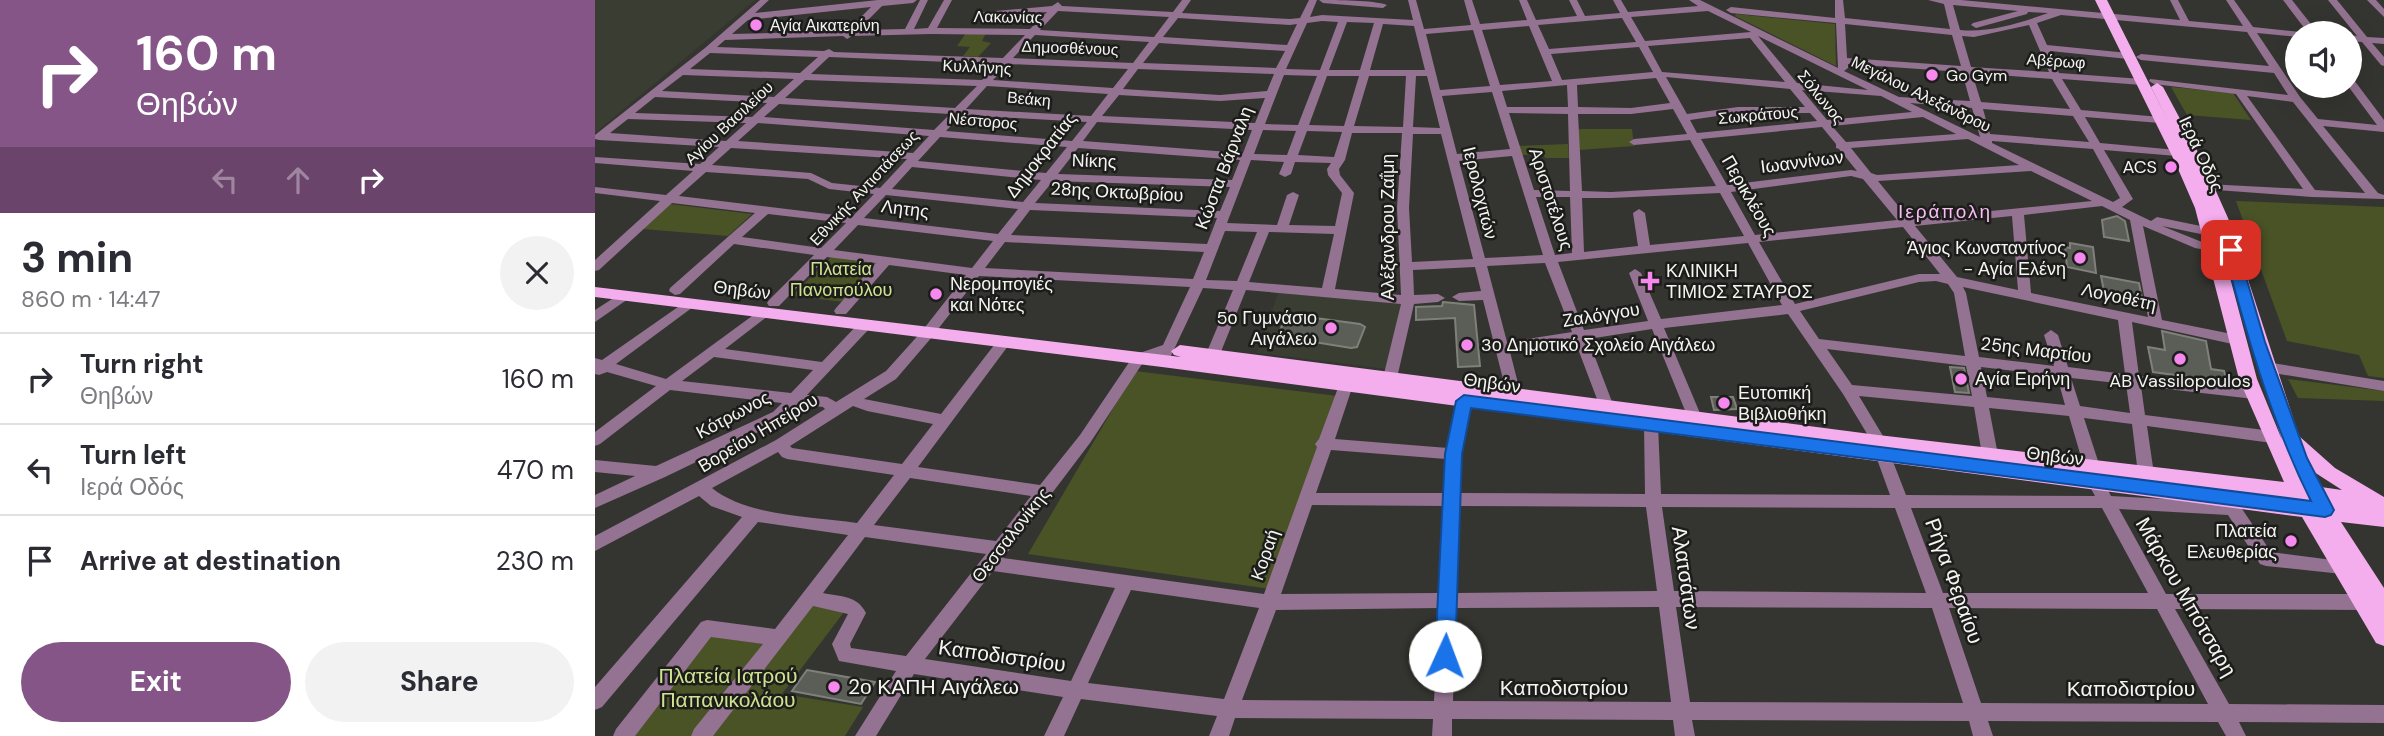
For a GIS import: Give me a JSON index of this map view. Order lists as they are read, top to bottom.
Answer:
{
  "streets": {
    "main road": ["Ιερά Οδός", "Θηβών"],
    "street": [
      "Λακωνίας",
      "Δημοσθένους",
      "Αβέρωφ",
      "Κυλλήνης",
      "Μεγάλου Αλεξάνδρου",
      "Σόλωνος",
      "Βεάκη",
      "Σωκράτους",
      "Νέστορος",
      "Αγίου Βασιλείου",
      "Δημοκρατίας",
      "Νίκης",
      "Ιωαννίνων",
      "Κώστα Βάρναλη",
      "Εθνικής Αντιστάσεως",
      "28ης Οκτωβρίου",
      "Ιερολοχιτών",
      "Περικλέους",
      "Αριστοτέλους",
      "Λητης",
      "Αλέξανδρου Ζαΐμη",
      "Λογοθέτη",
      "Ζαλόγγου",
      "25ης Μαρτίου",
      "Κότρωνος",
      "Βορείου Ηπείρου",
      "Θεσσαλονίκης",
      "Κοραή",
      "Αλατσάτων",
      "Ρήγα Φεραίου",
      "Μάρκου Μπότσαρη",
      "Καποδιστρίου"
    ]
  },
  "crossings": [
    ["Λακωνίας", "Αγίου Βασιλείου"],
    ["Λακωνίας", "Δημοκρατίας"],
    ["Λακωνίας", "Κώστα Βάρναλη"],
    ["Λακωνίας", "Εθνικής Αντιστάσεως"],
    ["Δημοσθένους", "Αγίου Βασιλείου"],
    ["Δημοσθένους", "Δημοκρατίας"],
    ["Δημοσθένους", "Κώστα Βάρναλη"],
    ["Δημοσθένους", "Εθνικής Αντιστάσεως"],
    ["Δημοσθένους", "Ιερολοχιτών"],
    ["Δημοσθένους", "Αλέξανδρου Ζαΐμη"],
    ["Αβέρωφ", "Ιερά Οδός"],
    ["Κυλλήνης", "Αγίου Βασιλείου"],
    ["Κυλλήνης", "Δημοκρατίας"],
    ["Κυλλήνης", "Κώστα Βάρναλη"],
    ["Κυλλήνης", "Εθνικής Αντιστάσεως"],
    ["Μεγάλου Αλεξάνδρου", "Σόλωνος"],
    ["Μεγάλου Αλεξάνδρου", "Σωκράτους"],
    ["Μεγάλου Αλεξάνδρου", "Ιερά Οδός"],
    ["Μεγάλου Αλεξάνδρου", "Ιωαννίνων"],
    ["Σόλωνος", "Σωκράτους"],
    ["Σόλωνος", "Ιωαννίνων"],
    ["Σόλωνος", "Λογοθέτη"],
    ["Σόλωνος", "Ζαλόγγου"],
    ["Βεάκη", "Αγίου Βασιλείου"],
    ["Βεάκη", "Δημοκρατίας"],
    ["Βεάκη", "Κώστα Βάρναλη"],
    ["Βεάκη", "Εθνικής Αντιστάσεως"],
    ["Βεάκη", "Ιερολοχιτών"],
    ["Βεάκη", "Αλέξανδρου Ζαΐμη"],
    ["Σωκράτους", "Περικλέους"],
    ["Νέστορος", "Αγίου Βασιλείου"],
    ["Νέστορος", "Δημοκρατίας"],
    ["Νέστορος", "Κώστα Βάρναλη"],
    ["Νέστορος", "Εθνικής Αντιστάσεως"],
    ["Αγίου Βασιλείου", "Νίκης"],
    ["Αγίου Βασιλείου", "28ης Οκτωβρίου"],
    ["Αγίου Βασιλείου", "Λητης"],
    ["Ιερά Οδός", "Θηβών"],
    ["Ιερά Οδός", "Λογοθέτη"],
    ["Ιερά Οδός", "25ης Μαρτίου"],
    ["Δημοκρατίας", "Νίκης"],
    ["Δημοκρατίας", "28ης Οκτωβρίου"],
    ["Δημοκρατίας", "Λητης"],
    ["Δημοκρατίας", "Θηβών"],
    ["Δημοκρατίας", "Βορείου Ηπείρου"],
    ["Νίκης", "Κώστα Βάρναλη"],
    ["Νίκης", "Εθνικής Αντιστάσεως"],
    ["Ιωαννίνων", "Περικλέους"],
    ["Ιωαννίνων", "Αριστοτέλους"],
    ["Κώστα Βάρναλη", "28ης Οκτωβρίου"],
    ["Κώστα Βάρναλη", "Λητης"],
    ["Κώστα Βάρναλη", "Θηβών"],
    ["Εθνικής Αντιστάσεως", "28ης Οκτωβρίου"],
    ["Εθνικής Αντιστάσεως", "Λητης"],
    ["Εθνικής Αντιστάσεως", "Θηβών"],
    ["Ιερολοχιτών", "Θηβών"],
    ["Ιερολοχιτών", "Ζαλόγγου"],
    ["Περικλέους", "Θηβών"],
    ["Περικλέους", "Ζαλόγγου"],
    ["Περικλέους", "25ης Μαρτίου"],
    ["Περικλέους", "Ρήγα Φεραίου"],
    ["Αριστοτέλους", "Θηβών"],
    ["Αριστοτέλους", "Ζαλόγγου"],
    ["Αλέξανδρου Ζαΐμη", "Θηβών"],
    ["Θηβών", "Κότρωνος"],
    ["Θηβών", "Βορείου Ηπείρου"],
    ["Θηβών", "Θεσσαλονίκης"],
    ["Θηβών", "Κοραή"],
    ["Θηβών", "Αλατσάτων"],
    ["Θηβών", "Ρήγα Φεραίου"],
    ["Θηβών", "Μάρκου Μπότσαρη"],
    ["Λογοθέτη", "Ζαλόγγου"],
    ["25ης Μαρτίου", "Μάρκου Μπότσαρη"],
    ["Θεσσαλονίκης", "Καποδιστρίου"],
    ["Κοραή", "Καποδιστρίου"],
    ["Αλατσάτων", "Καποδιστρίου"],
    ["Ρήγα Φεραίου", "Καποδιστρίου"],
    ["Μάρκου Μπότσαρη", "Καποδιστρίου"]
  ],
  "districts": ["Ιεράπολη"],
  "parks": ["Πλατεία Πανοπούλου", "Πλατεία Ιατρού Παπανικολάου"],
  "places": {
    "other": [
      "Αγία Αικατερίνη",
      "Go Gym",
      "ACS",
      "Άγιος Κωνσταντίνος - Αγία Ελένη",
      "Νερομπογιές και Νότες",
      "5ο Γυμνάσιο Αιγάλεω",
      "3ο Δημοτικό Σχολείο Αιγάλεω",
      "AB Vassilopoulos",
      "Αγία Ειρήνη",
      "Ευτοπική Βιβλιοθήκη",
      "Πλατεία Ελευθερίας",
      "2ο ΚΑΠΗ Αιγάλεω"
    ],
    "health": ["ΚΛΙΝΙΚΗ ΤΙΜΙΟΣ ΣΤΑΥΡΟΣ"]
  },
  "page": {
    "turn": ["160 m", "Θηβών"],
    "heading": ["3 min", "860 m · 14:47"],
    "list": [
      {
        "name": "Turn right",
        "note": "Θηβών",
        "value": "160 m"
      },
      {
        "name": "Turn left",
        "note": "Ιερά Οδός",
        "value": "470 m"
      },
      {
        "name": "Arrive at destination",
        "value": "230 m"
      }
    ],
    "buttons": ["Exit", "Share"]
  }
}
